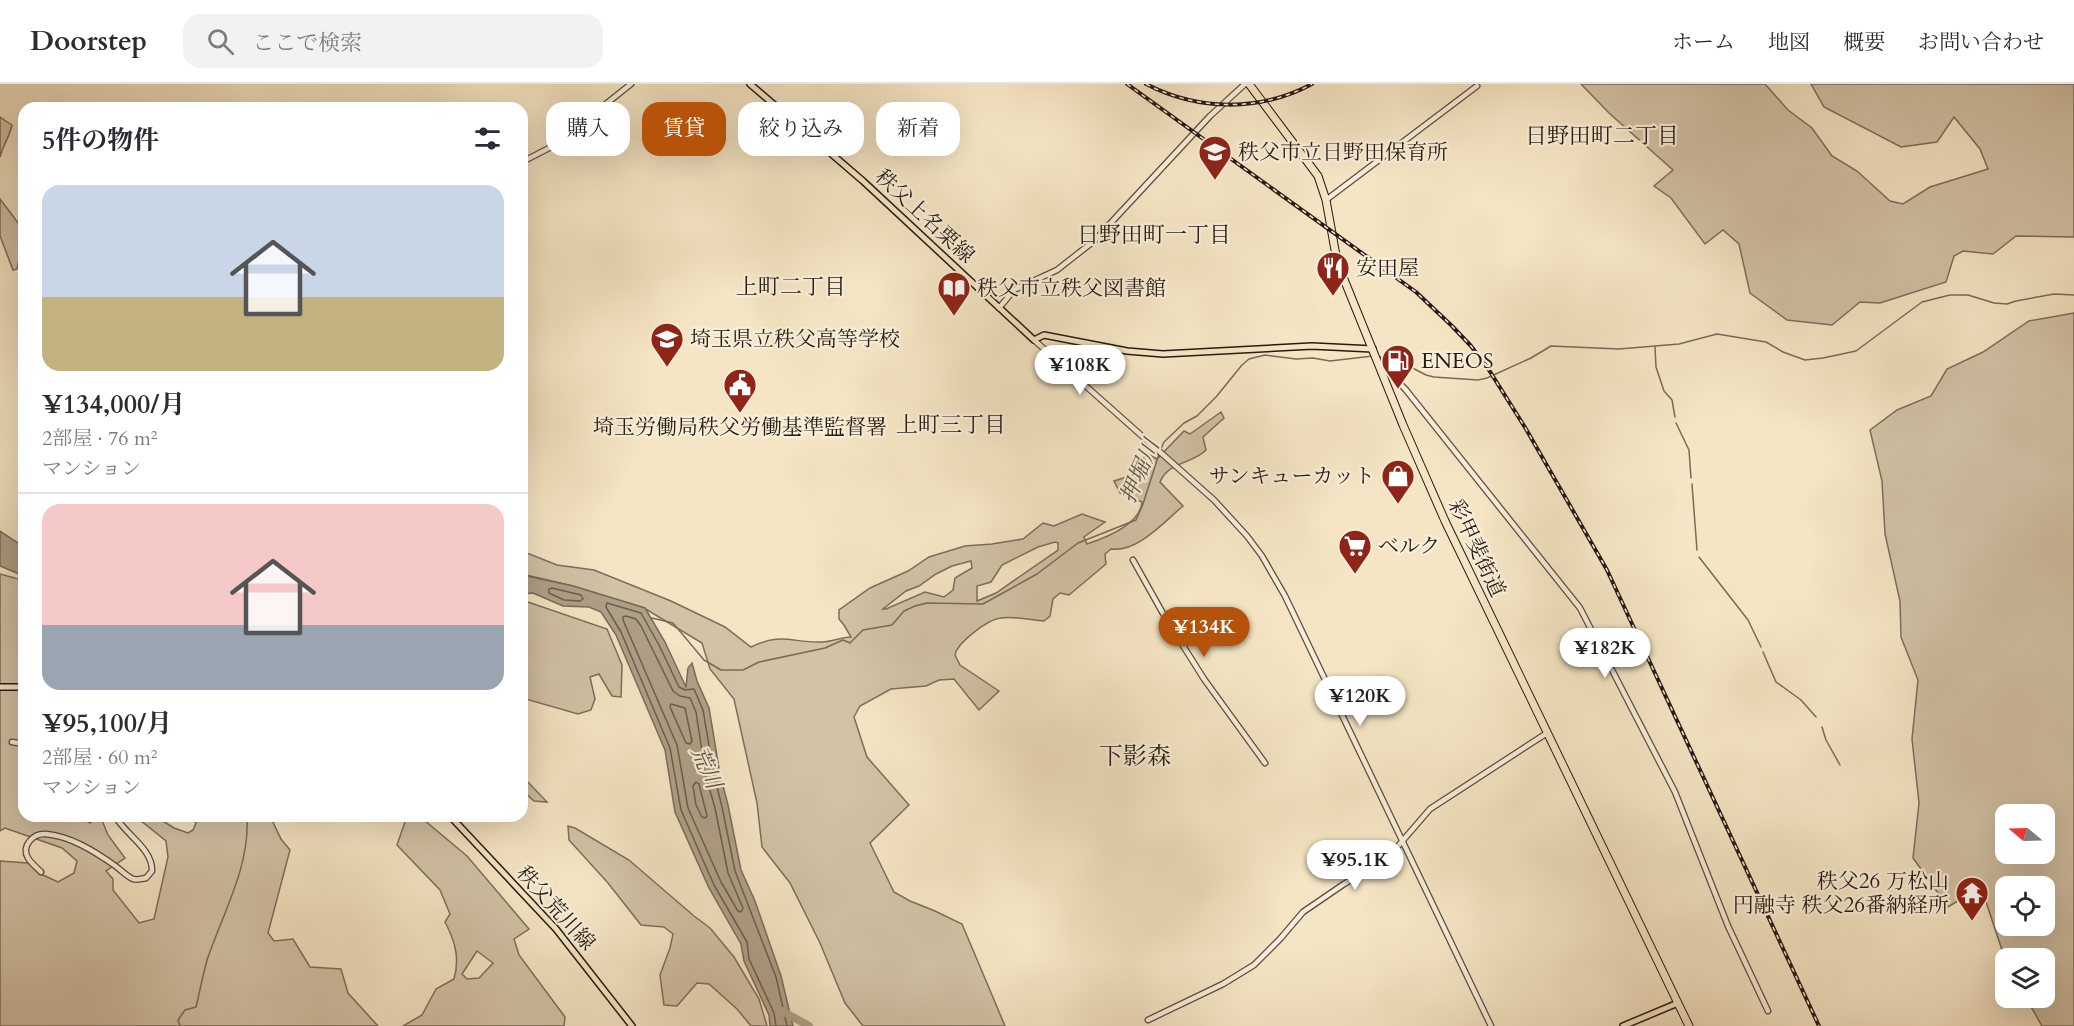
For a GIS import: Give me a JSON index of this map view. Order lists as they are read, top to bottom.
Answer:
{
  "streets": {
    "highway": ["彩甲斐街道"],
    "main road": ["秩父上名栗線", "秩父荒川線"]
  },
  "districts": [
    "日野田町二丁目",
    "日野田町一丁目",
    "上町二丁目",
    "上町三丁目",
    "下影森"
  ],
  "water": ["押堀川", "荒川"],
  "places": {
    "school or university": ["秩父市立日野田保育所", "埼玉県立秩父高等学校"],
    "restaurant": ["安田屋"],
    "library": ["秩父市立秩父図書館"],
    "fuel station": ["ENEOS"],
    "public building": ["埼玉労働局秩父労働基準監督署"],
    "shop": ["サンキューカット"],
    "supermarket": ["ベルク"],
    "temple": ["秩父26 万松山 円融寺 秩父26番納経所"]
  },
  "north": "left",
  "page": {
    "header": "Doorstep",
    "search": "ここで検索",
    "nav": [
      "ホーム",
      "地図",
      "概要",
      "お問い合わせ"
    ],
    "chip": [
      "購入",
      "賃貸",
      "絞り込み",
      "新着"
    ],
    "heading": "5件の物件",
    "list": [
      {
        "name": "¥134,000/月",
        "note": "2部屋 · 76 m² · マンション"
      },
      {
        "name": "¥95,100/月",
        "note": "2部屋 · 60 m² · マンション"
      }
    ],
    "price": [
      "¥108K",
      "¥134K",
      "¥182K",
      "¥120K",
      "¥95.1K"
    ]
  }
}
